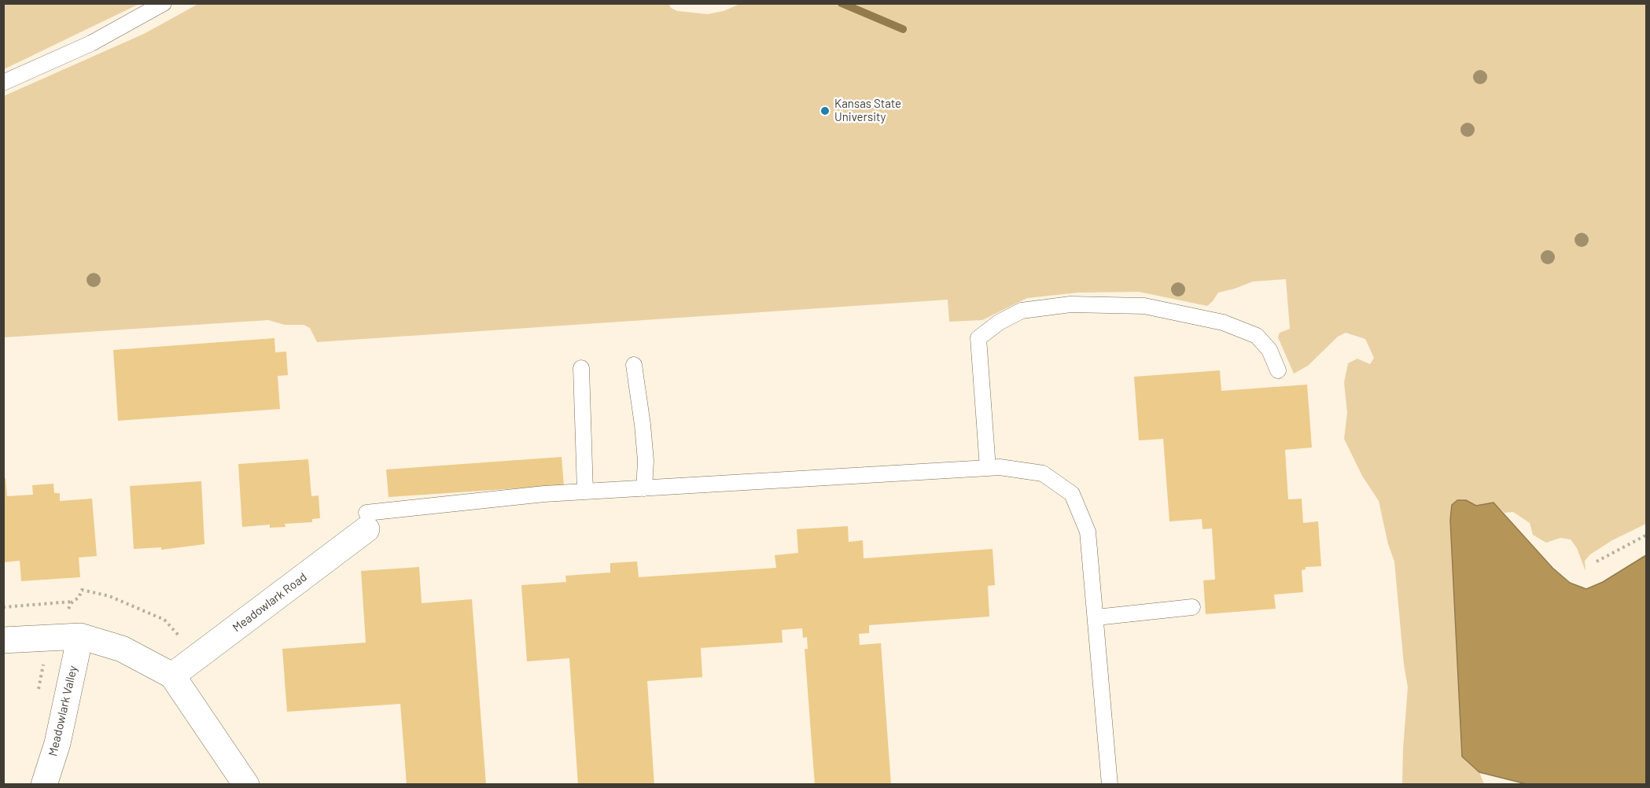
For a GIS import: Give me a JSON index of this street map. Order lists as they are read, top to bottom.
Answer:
{
  "streets": {
    "street": ["Meadowlark Road", "Meadowlark Valley"]
  },
  "places": ["Kansas State University"]
}
